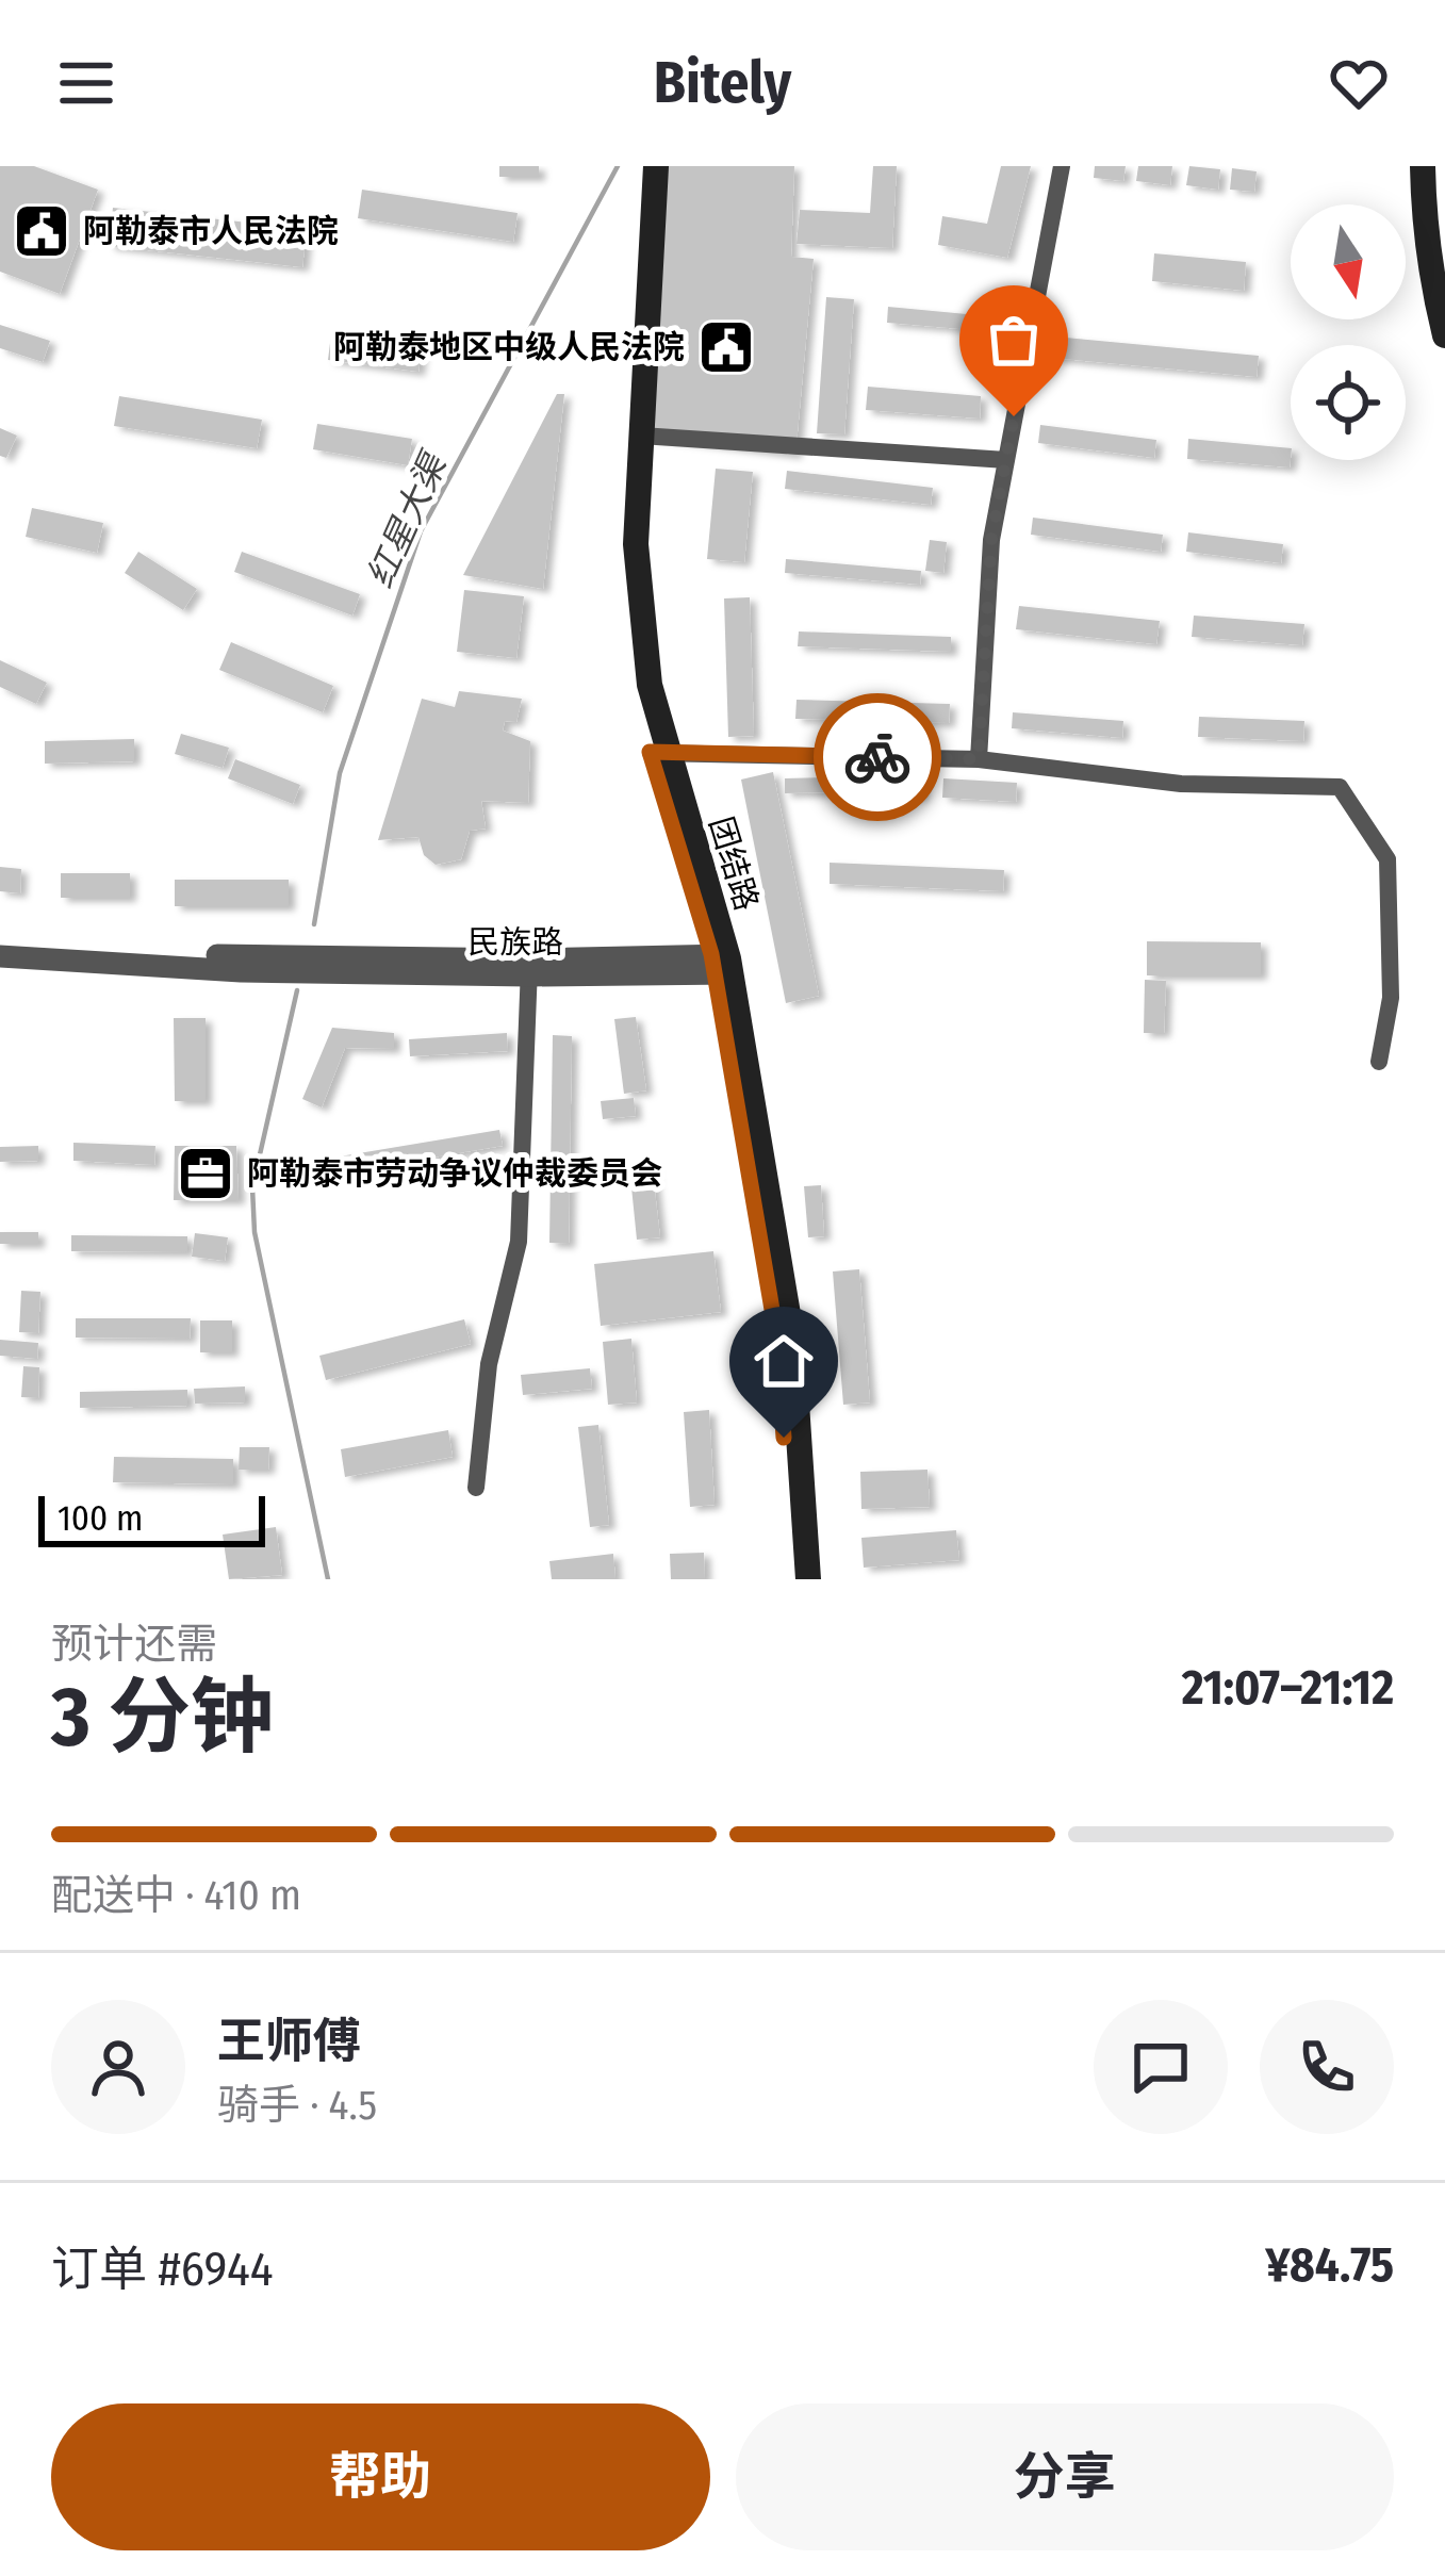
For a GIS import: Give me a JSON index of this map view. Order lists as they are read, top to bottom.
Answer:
{
  "streets": {
    "main road": ["团结路"],
    "street": ["民族路"]
  },
  "crossings": [
    ["团结路", "民族路"]
  ],
  "water": ["红星大渠"],
  "places": {
    "public building": ["阿勒泰市人民法院", "阿勒泰地区中级人民法院"],
    "office": ["阿勒泰市劳动争议仲裁委员会"]
  },
  "scale_bar": "100 m",
  "north": "bottom",
  "page": {
    "header": "Bitely",
    "scale": "100 m",
    "heading": ["3 分钟", "预计还需", "21:07–21:12"],
    "panel": [
      "王师傅",
      "骑手 · 4.5",
      "订单 #6944",
      "¥84.75"
    ],
    "bar": "配送中 · 410 m",
    "buttons": ["帮助", "分享"]
  }
}
